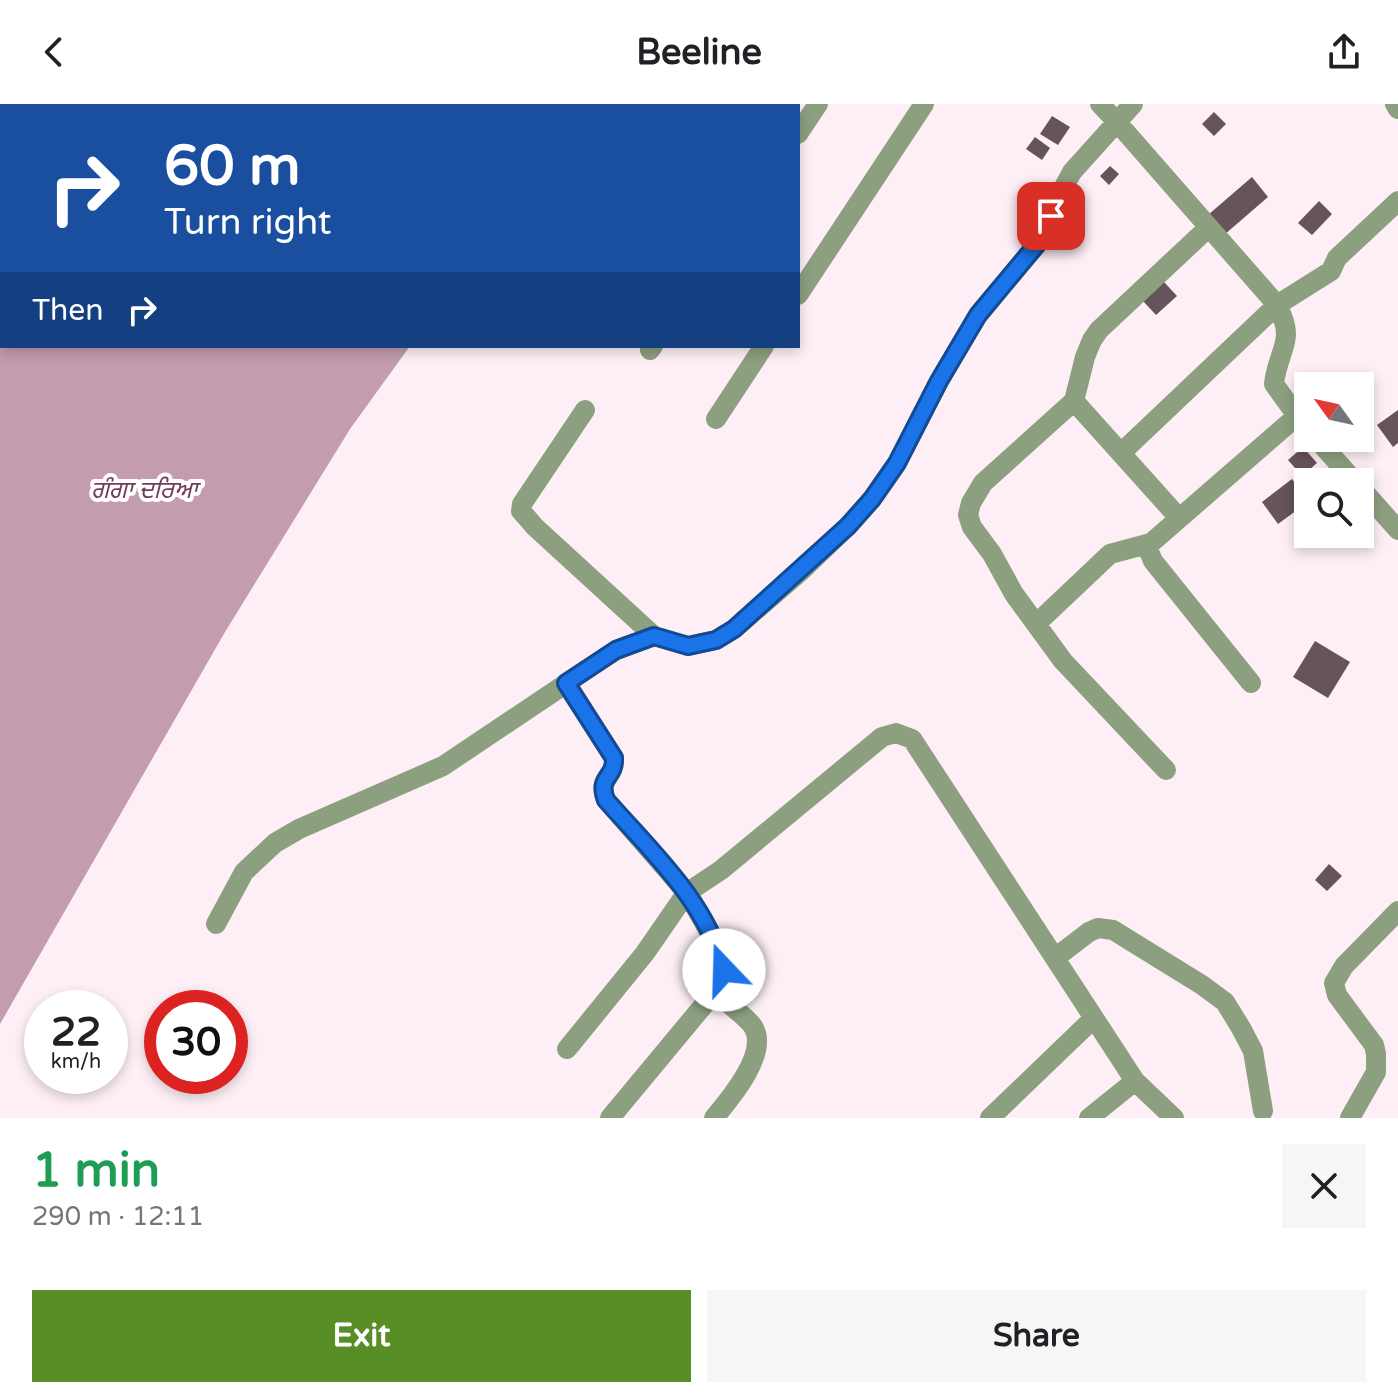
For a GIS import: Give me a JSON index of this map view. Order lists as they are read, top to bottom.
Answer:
{
  "water": ["ਗੰਗਾ ਦਰਿਆ"],
  "north": "top left",
  "page": {
    "header": "Beeline",
    "turn": ["60 m", "Turn right"],
    "then": "Then",
    "speed": "22 km/h",
    "limit": "30",
    "heading": ["1 min", "290 m · 12:11"],
    "buttons": ["Exit", "Share"]
  }
}
